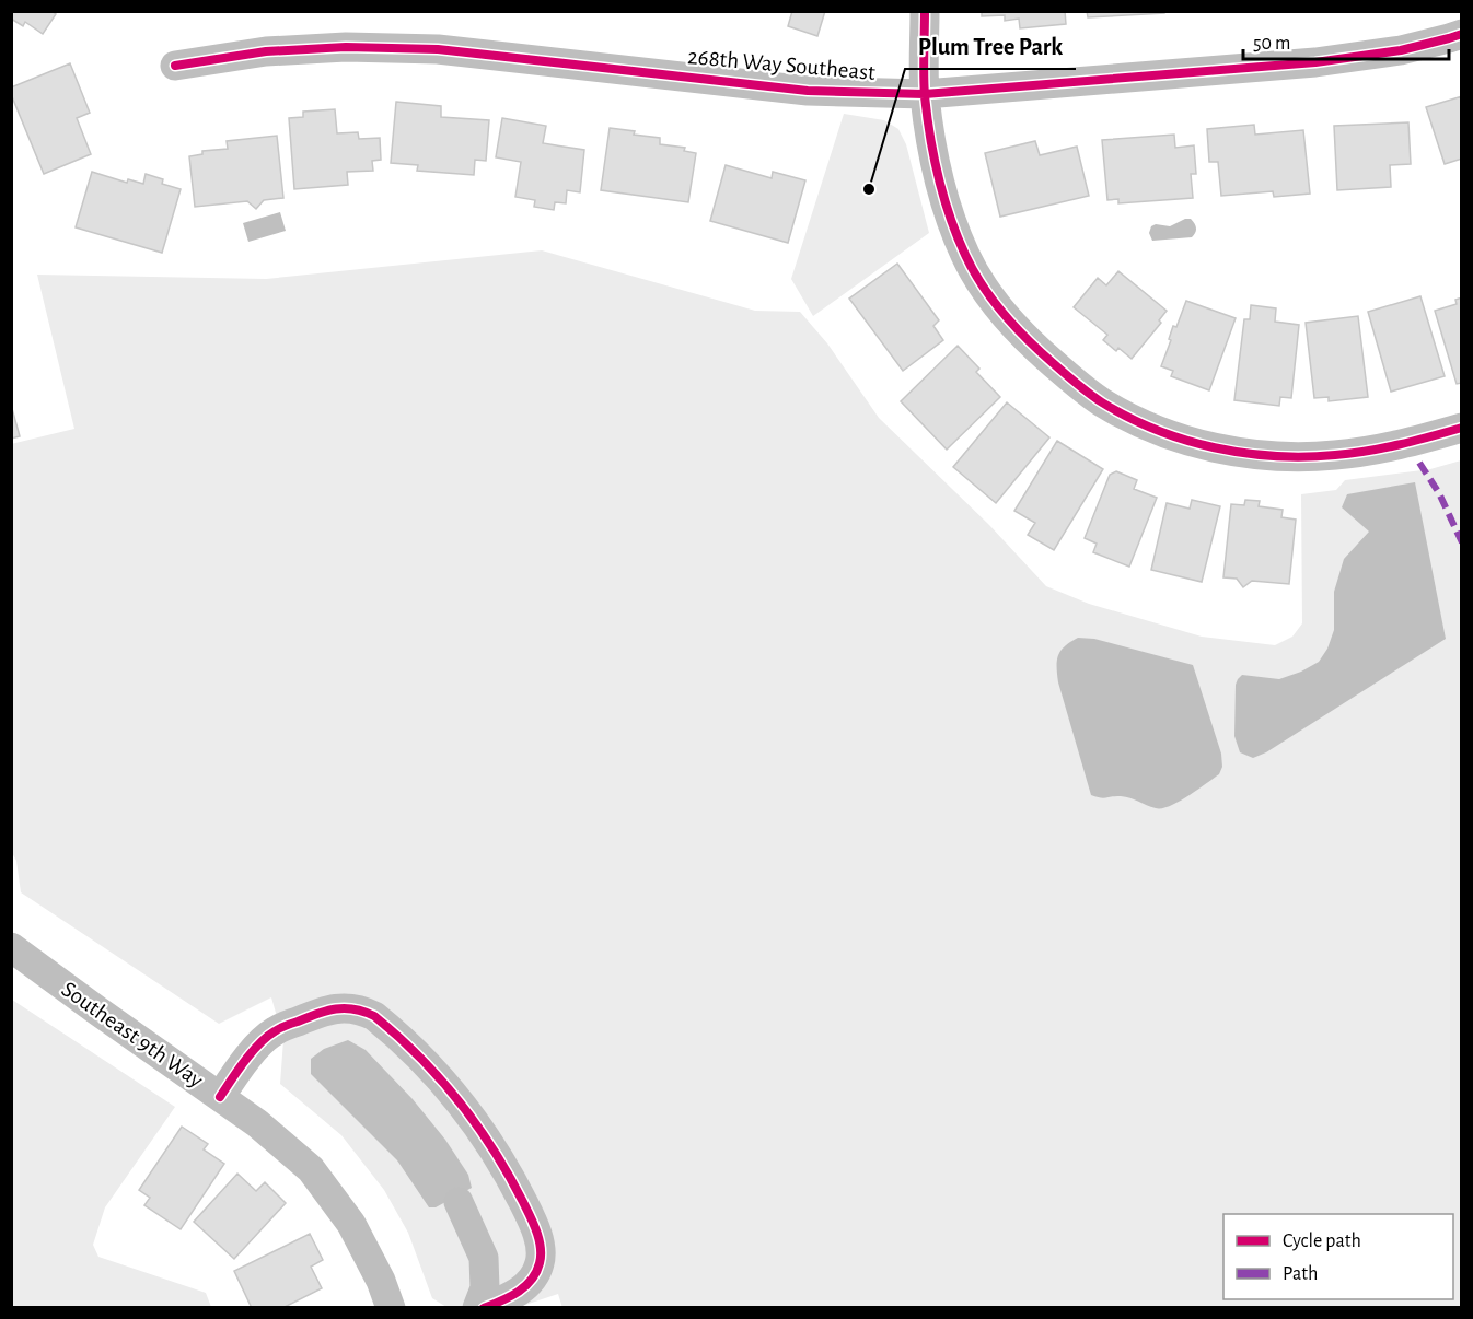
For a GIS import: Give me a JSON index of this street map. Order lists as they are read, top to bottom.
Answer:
{
  "streets": {
    "street": ["268th Way Southeast", "Southeast 9th Way"]
  },
  "places": ["Plum Tree Park"],
  "legend": ["Cycle path", "Path"],
  "scale_bar": "50 m"
}
